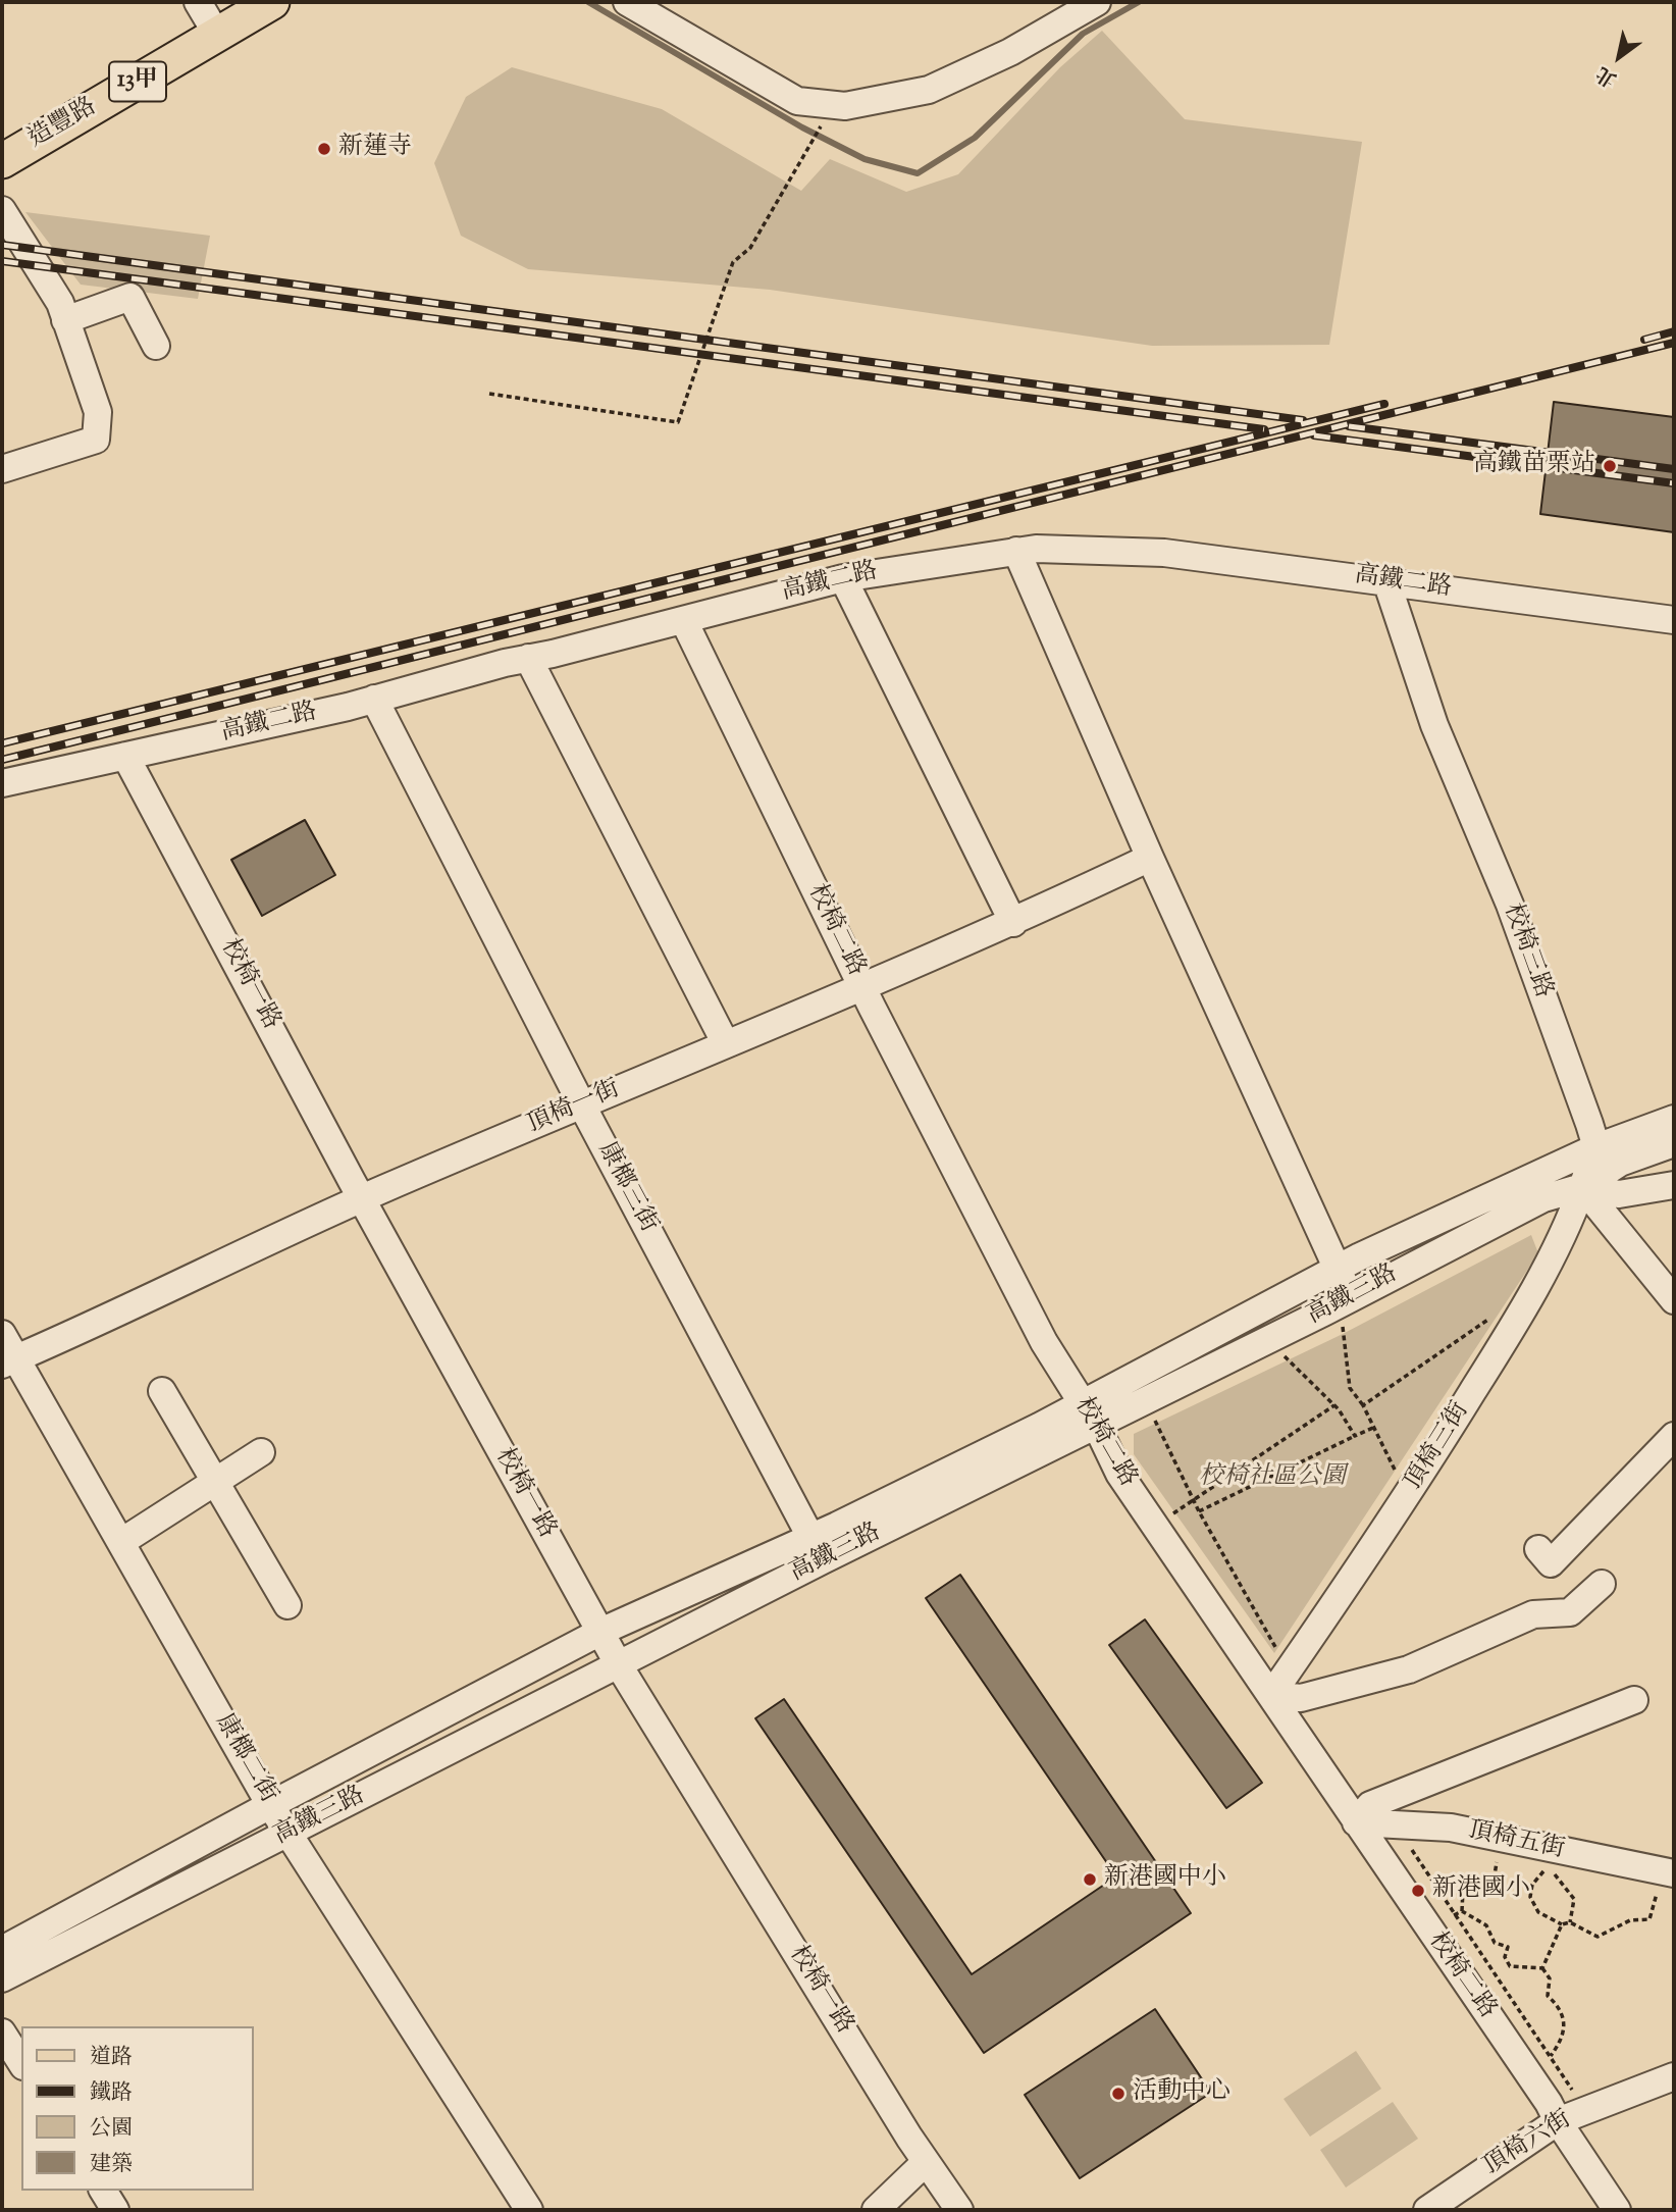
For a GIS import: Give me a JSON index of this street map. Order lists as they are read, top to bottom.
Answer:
{
  "streets": {
    "main road": ["13甲", "造豐路"],
    "street": [
      "高鐵二路",
      "校椅二路",
      "校椅三路",
      "校椅一路",
      "頂椅一街",
      "康榔三街",
      "高鐵三路",
      "頂椅三街",
      "康榔二街",
      "頂椅五街",
      "頂椅六街"
    ]
  },
  "crossings": [
    ["高鐵二路", "校椅二路"],
    ["高鐵二路", "校椅三路"],
    ["高鐵二路", "校椅一路"],
    ["高鐵二路", "康榔三街"],
    ["校椅二路", "頂椅一街"],
    ["校椅二路", "高鐵三路"],
    ["校椅二路", "頂椅三街"],
    ["校椅二路", "頂椅五街"],
    ["校椅二路", "頂椅六街"],
    ["校椅三路", "高鐵三路"],
    ["校椅一路", "頂椅一街"],
    ["校椅一路", "高鐵三路"],
    ["頂椅一街", "康榔三街"],
    ["頂椅一街", "康榔二街"],
    ["康榔三街", "高鐵三路"],
    ["高鐵三路", "頂椅三街"],
    ["高鐵三路", "康榔二街"]
  ],
  "parks": ["校椅社區公園"],
  "places": [
    "新蓮寺",
    "高鐵苗栗站",
    "新港國中小",
    "新港國小",
    "活動中心"
  ],
  "legend": [
    "道路",
    "鐵路",
    "公園",
    "建築"
  ],
  "north": "bottom left"
}
